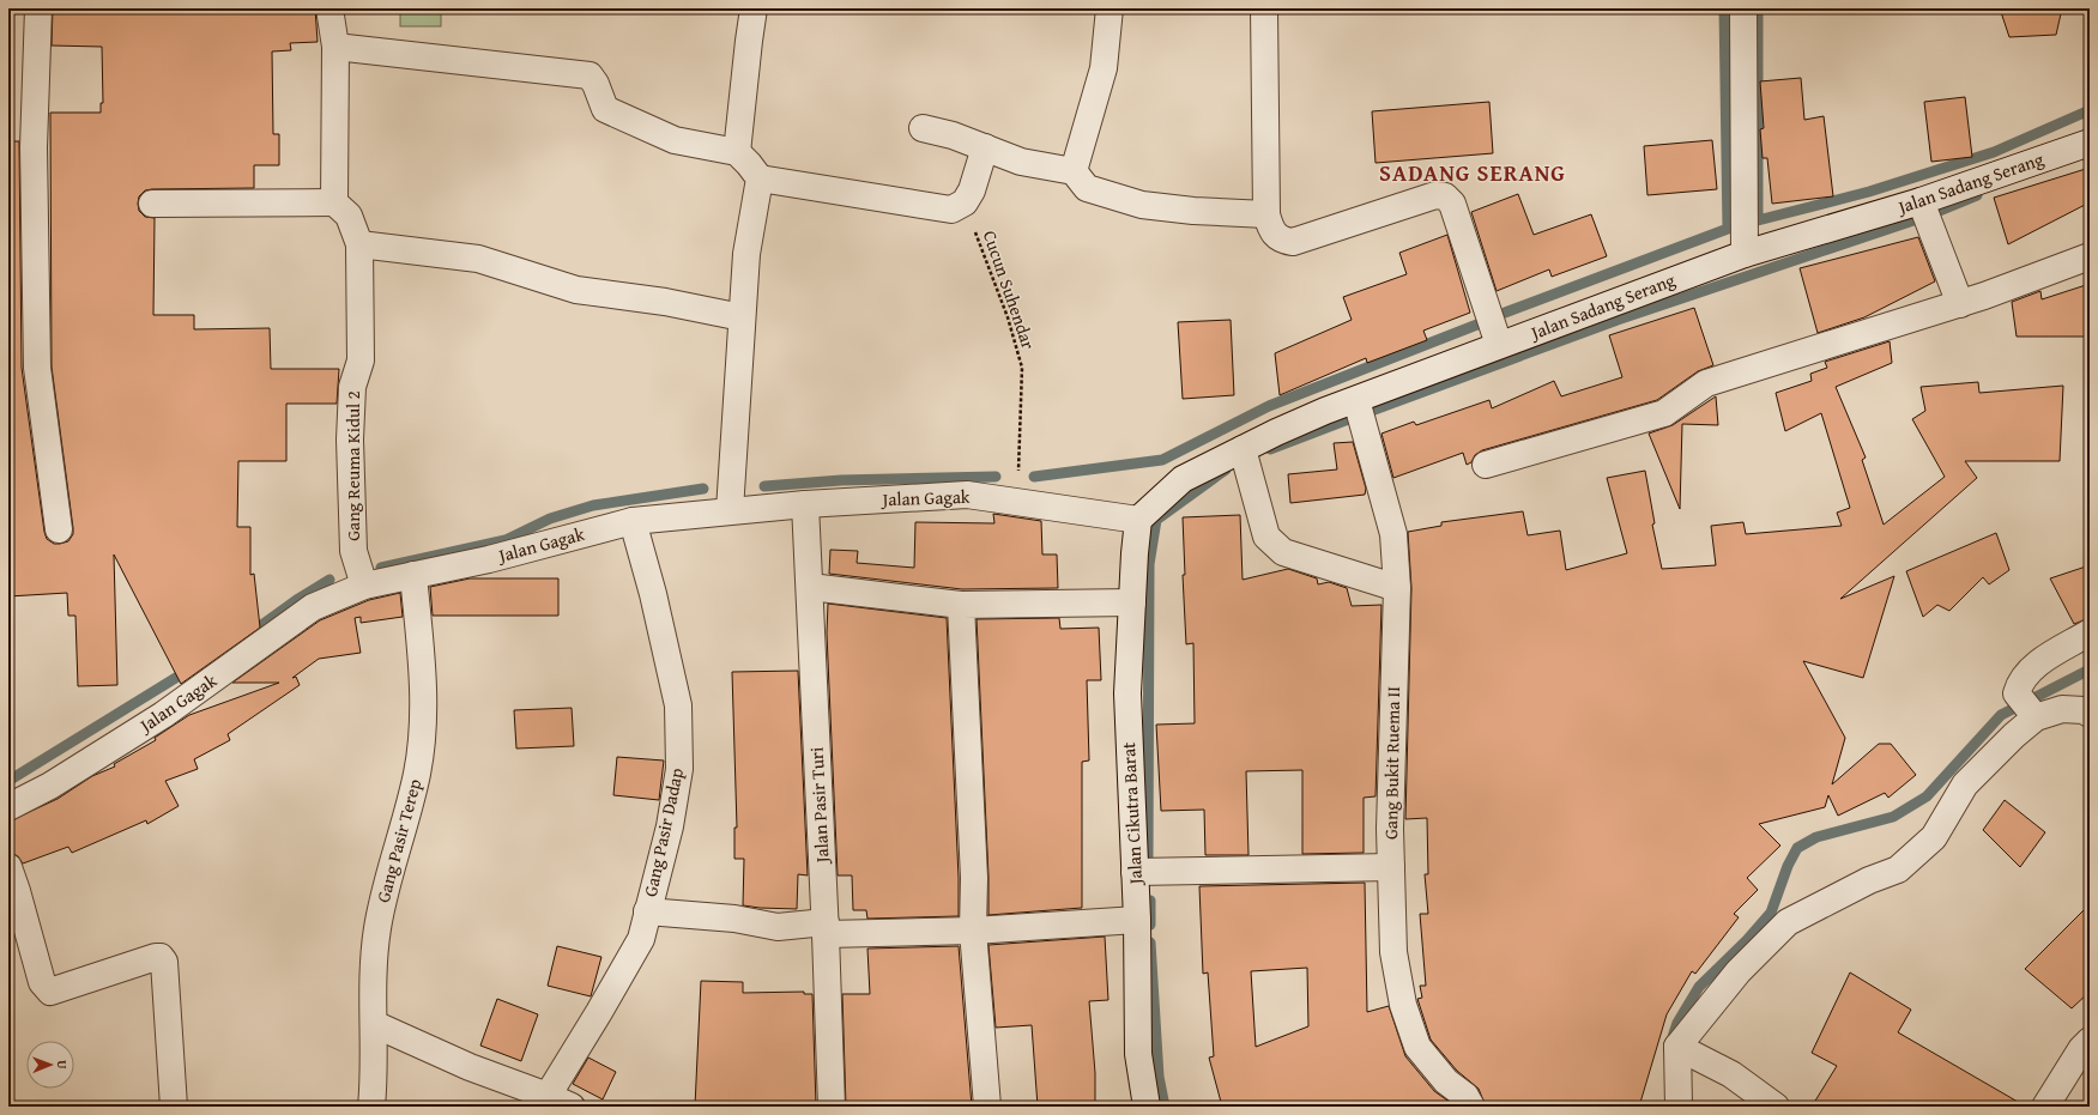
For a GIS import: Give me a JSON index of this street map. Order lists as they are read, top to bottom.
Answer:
{
  "streets": {
    "street": [
      "Jalan Sadang Serang",
      "Gang Reuma Kidul 2",
      "Jalan Gagak",
      "Gang Bukit Ruema II",
      "Jalan Pasir Turi",
      "Jalan Cikutra Barat",
      "Gang Pasir Dadap",
      "Gang Pasir Terep"
    ],
    "path": ["Cucun Suhendar"]
  },
  "crossings": [
    ["Jalan Sadang Serang", "Jalan Gagak"],
    ["Jalan Sadang Serang", "Gang Bukit Ruema II"],
    ["Jalan Sadang Serang", "Jalan Cikutra Barat"],
    ["Cucun Suhendar", "Jalan Gagak"],
    ["Gang Reuma Kidul 2", "Jalan Gagak"],
    ["Jalan Gagak", "Jalan Pasir Turi"],
    ["Jalan Gagak", "Jalan Cikutra Barat"],
    ["Jalan Gagak", "Gang Pasir Dadap"],
    ["Jalan Gagak", "Gang Pasir Terep"]
  ],
  "districts": ["SADANG SERANG"],
  "north": "right"
}
